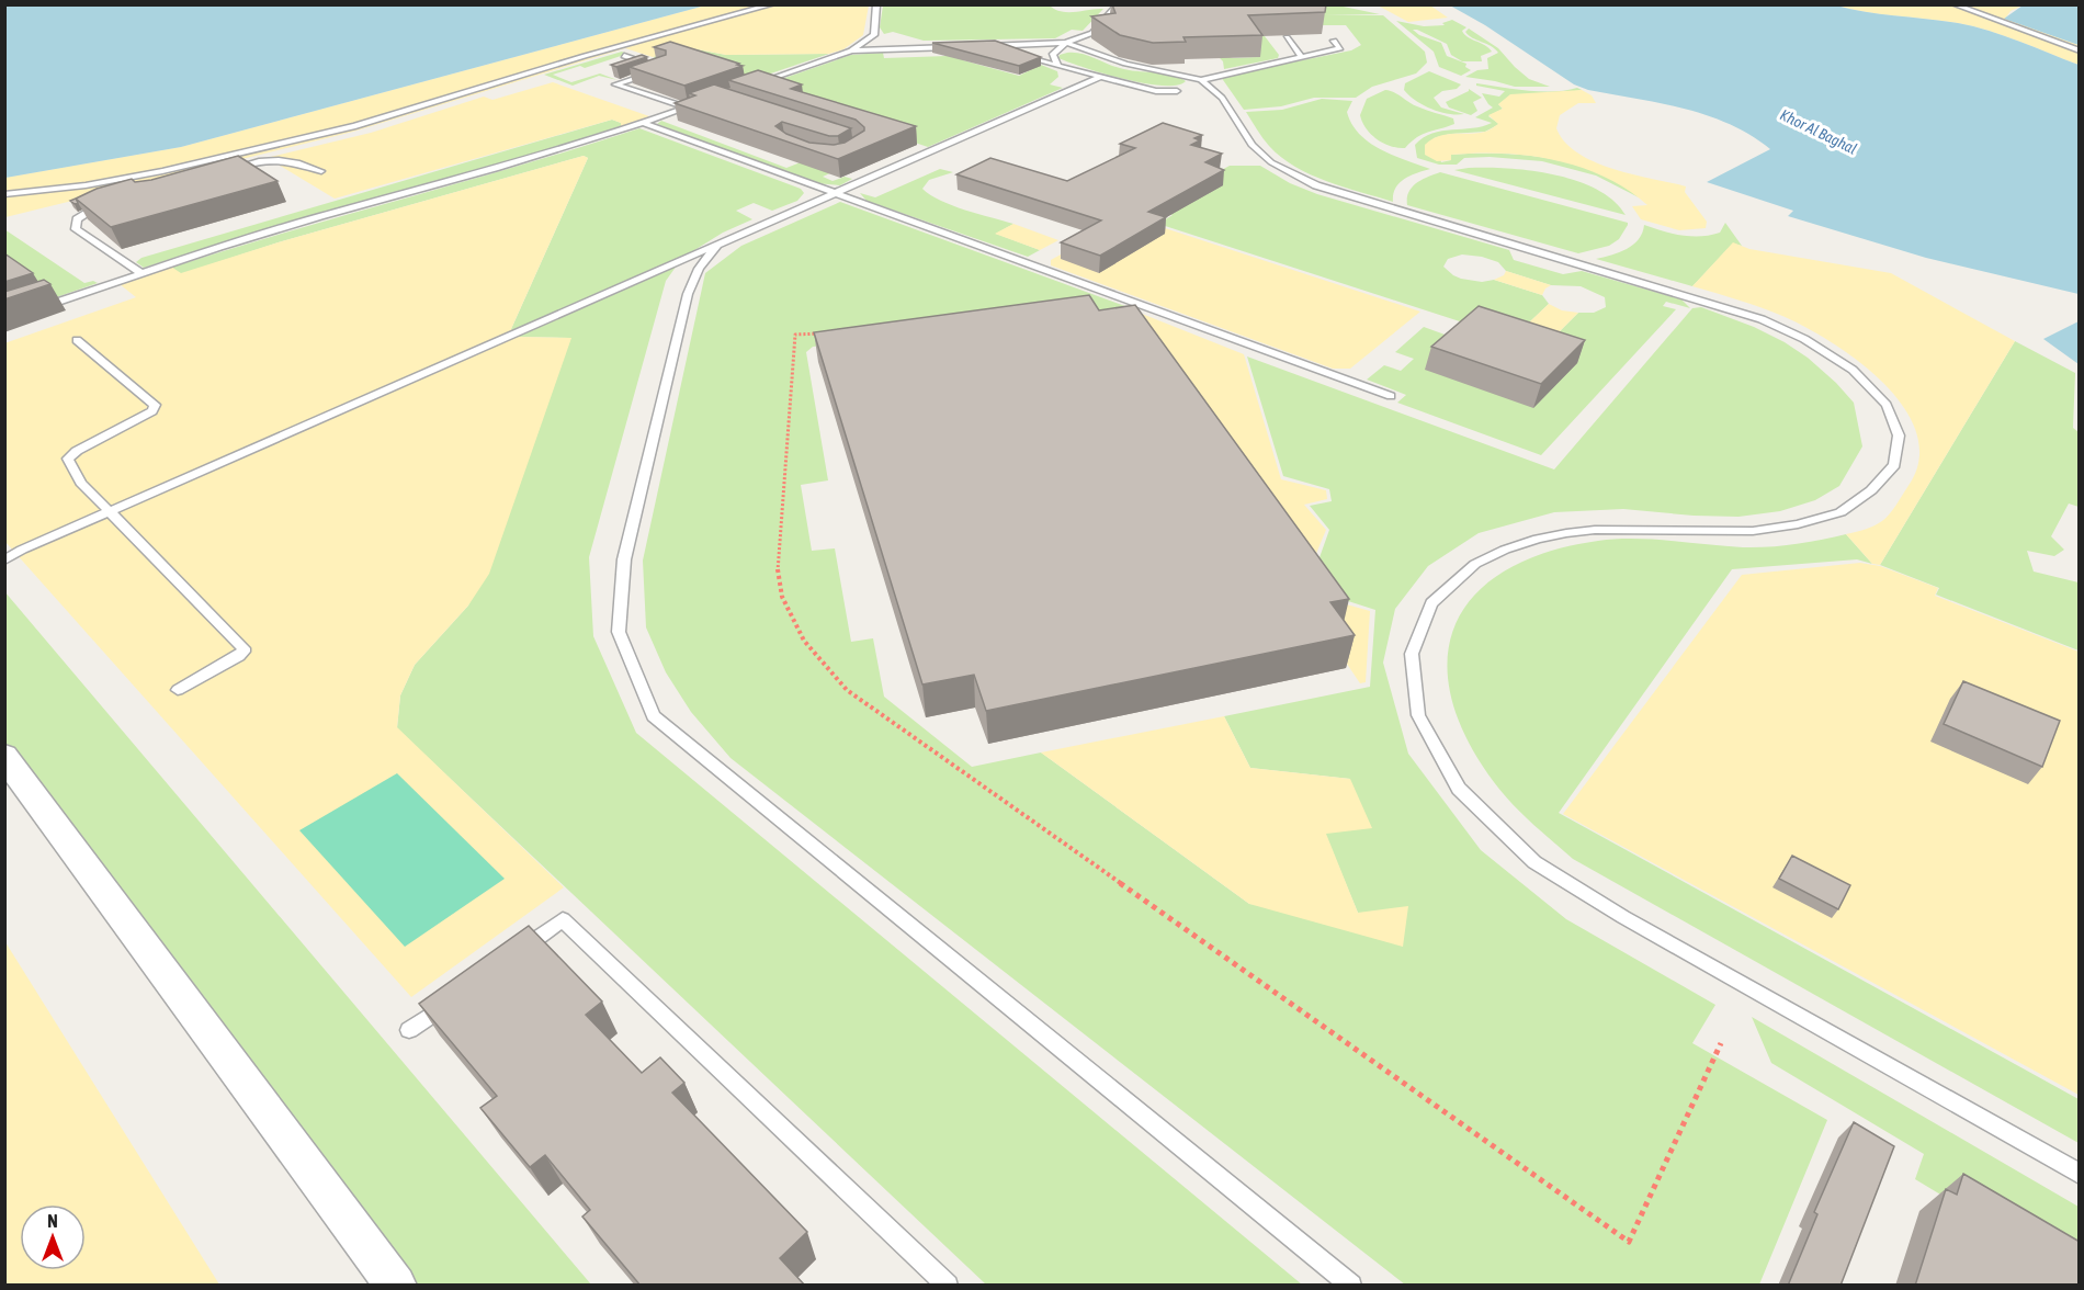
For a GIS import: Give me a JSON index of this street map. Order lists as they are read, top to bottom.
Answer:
{
  "water": ["Khor Al Baghal"],
  "north": "top"
}
